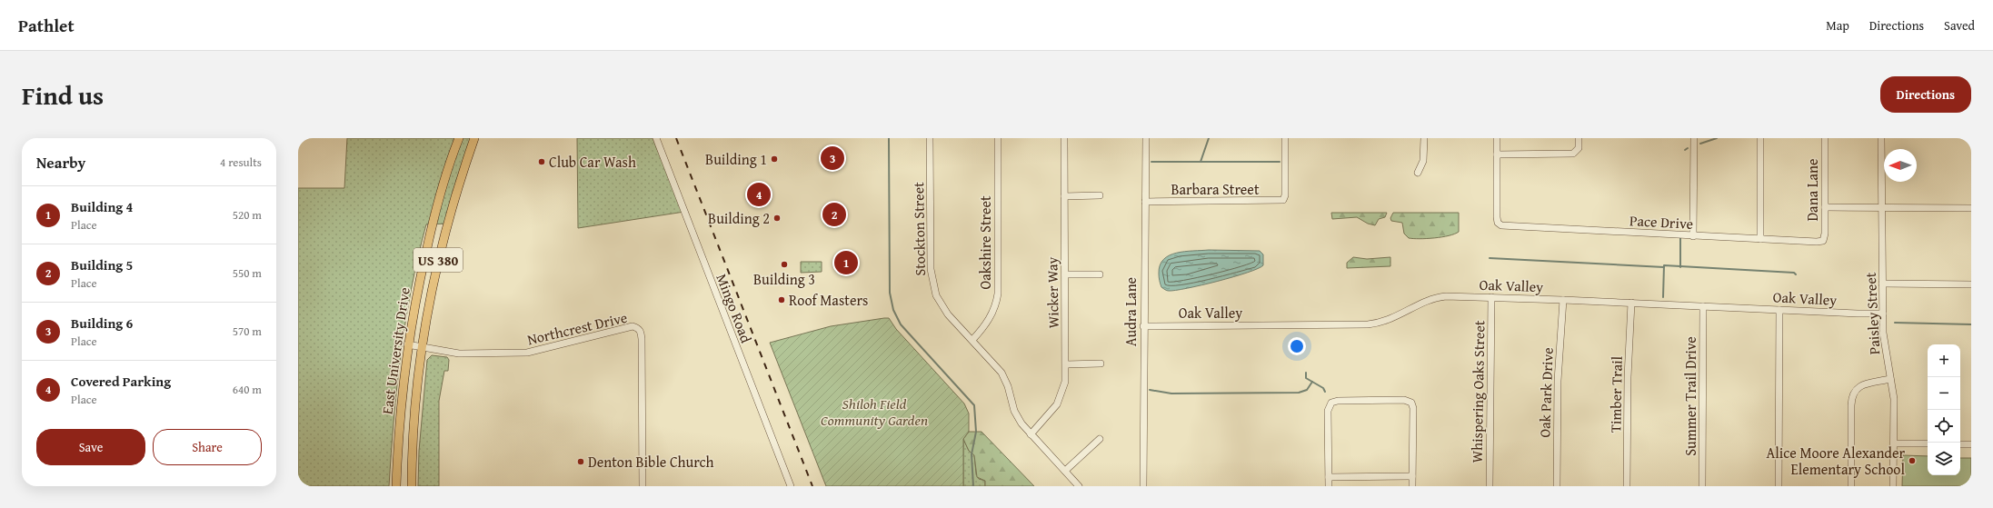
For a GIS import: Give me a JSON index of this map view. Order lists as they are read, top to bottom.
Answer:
{
  "streets": {
    "main road": ["US 380", "East University Drive"],
    "street": [
      "Barbara Street",
      "Dana Lane",
      "Pace Drive",
      "Stockton Street",
      "Oakshire Street",
      "Oak Valley",
      "Wicker Way",
      "Mingo Road",
      "Audra Lane",
      "Paisley Street",
      "Northcrest Drive",
      "Whispering Oaks Street",
      "Oak Park Drive",
      "Timber Trail",
      "Summer Trail Drive"
    ]
  },
  "crossings": [
    ["Barbara Street", "Audra Lane"],
    ["Dana Lane", "Pace Drive"],
    ["Stockton Street", "Oakshire Street"],
    ["Stockton Street", "Wicker Way"],
    ["Oak Valley", "Audra Lane"],
    ["Oak Valley", "Paisley Street"],
    ["Oak Valley", "Whispering Oaks Street"],
    ["Oak Valley", "Oak Park Drive"],
    ["Oak Valley", "Timber Trail"],
    ["Oak Valley", "Summer Trail Drive"],
    ["Northcrest Drive", "East University Drive"]
  ],
  "parks": ["Shiloh Field Community Garden"],
  "places": [
    "Building 1",
    "Club Car Wash",
    "Building 2",
    "Building 3",
    "Roof Masters",
    "Alice Moore Alexander Elementary School",
    "Denton Bible Church"
  ],
  "north": "left",
  "page": {
    "header": "Pathlet",
    "nav": ["Map", "Directions", "Saved"],
    "title": "Find us",
    "buttons": [
      "Directions",
      ["Save", "Share"]
    ],
    "heading": ["Nearby", "4 results"],
    "pins": [
      "3",
      "4",
      "2",
      "1"
    ],
    "list": [
      {
        "mark": "1",
        "name": "Building 4",
        "note": "Place",
        "value": "520 m"
      },
      {
        "mark": "2",
        "name": "Building 5",
        "note": "Place",
        "value": "550 m"
      },
      {
        "mark": "3",
        "name": "Building 6",
        "note": "Place",
        "value": "570 m"
      },
      {
        "mark": "4",
        "name": "Covered Parking",
        "note": "Place",
        "value": "640 m"
      }
    ],
    "map_buttons": ["+", "−"]
  }
}
